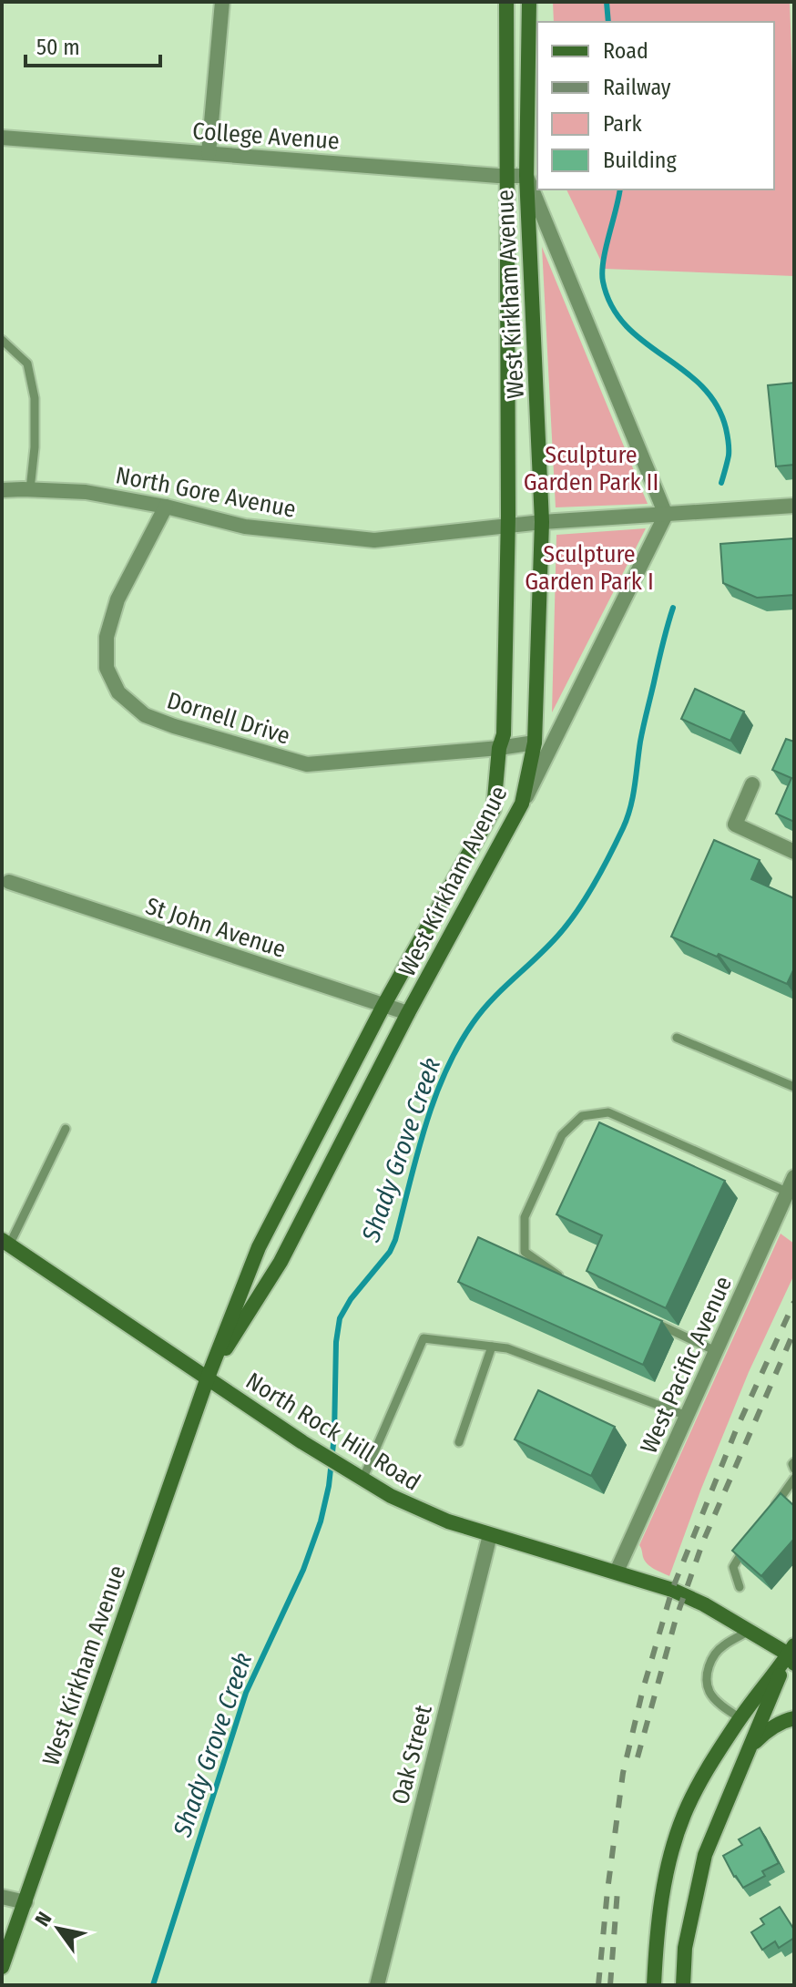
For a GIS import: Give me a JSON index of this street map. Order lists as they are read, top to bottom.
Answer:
{
  "streets": {
    "street": [
      "College Avenue",
      "West Kirkham Avenue",
      "North Gore Avenue",
      "Dornell Drive",
      "St John Avenue",
      "West Pacific Avenue",
      "North Rock Hill Road",
      "Oak Street"
    ]
  },
  "crossings": [
    ["College Avenue", "West Kirkham Avenue"],
    ["West Kirkham Avenue", "North Gore Avenue"],
    ["West Kirkham Avenue", "Dornell Drive"],
    ["West Kirkham Avenue", "St John Avenue"],
    ["West Kirkham Avenue", "North Rock Hill Road"],
    ["North Gore Avenue", "Dornell Drive"],
    ["West Pacific Avenue", "North Rock Hill Road"],
    ["North Rock Hill Road", "Oak Street"]
  ],
  "water": ["Shady Grove Creek"],
  "parks": ["Sculpture Garden Park II", "Sculpture Garden Park I"],
  "legend": [
    "Road",
    "Railway",
    "Park",
    "Building"
  ],
  "scale_bar": "50 m",
  "north": "top left"
}
